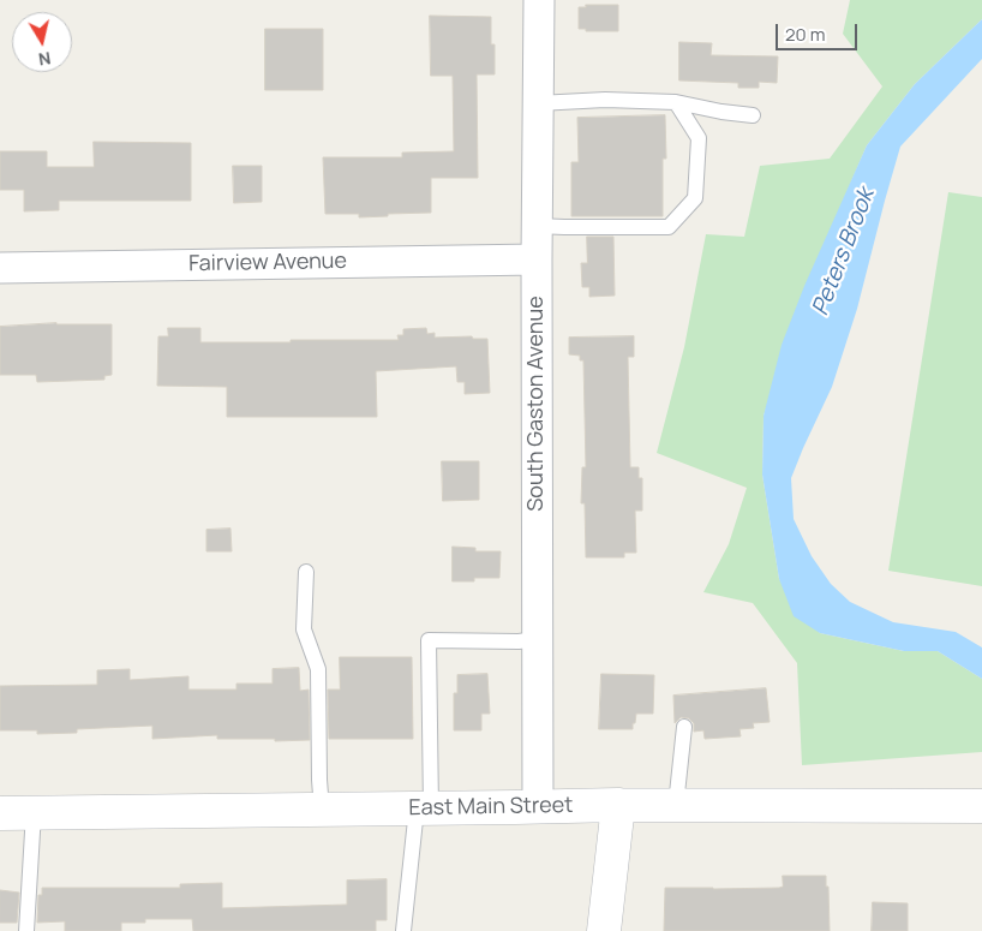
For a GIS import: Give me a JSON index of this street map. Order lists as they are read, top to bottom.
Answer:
{
  "streets": {
    "street": ["Fairview Avenue", "South Gaston Avenue", "East Main Street"]
  },
  "crossings": [
    ["Fairview Avenue", "South Gaston Avenue"],
    ["South Gaston Avenue", "East Main Street"]
  ],
  "water": ["Peters Brook"],
  "scale_bar": "20 m",
  "north": "bottom"
}
